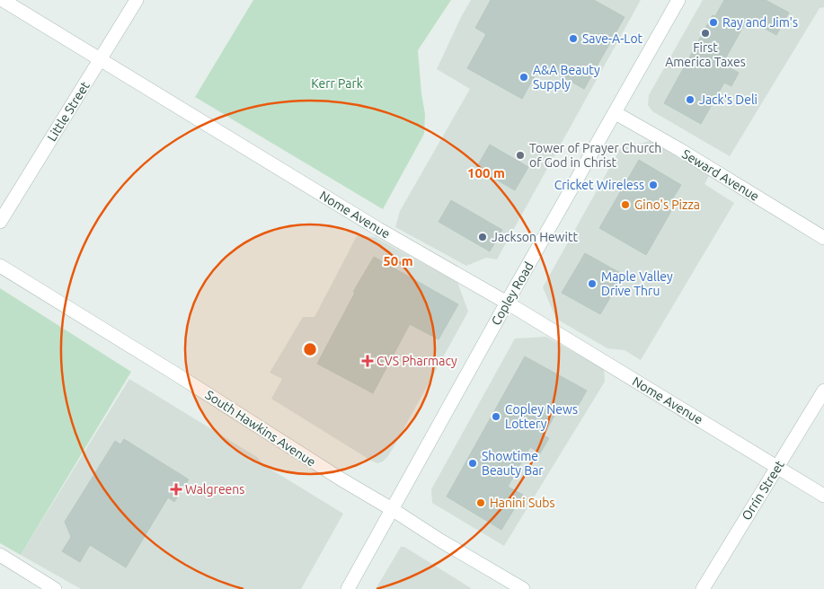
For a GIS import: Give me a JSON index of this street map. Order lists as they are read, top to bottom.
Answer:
{
  "streets": {
    "street": [
      "Little Street",
      "Seward Avenue",
      "Nome Avenue",
      "Copley Road",
      "South Hawkins Avenue",
      "Orrin Street"
    ]
  },
  "crossings": [
    ["Little Street", "Nome Avenue"],
    ["Seward Avenue", "Copley Road"],
    ["Nome Avenue", "Copley Road"],
    ["Nome Avenue", "Orrin Street"],
    ["Copley Road", "South Hawkins Avenue"]
  ],
  "parks": ["Kerr Park"],
  "places": {
    "other": [
      "Ray and Jim's",
      "First America Taxes",
      "Save-A-Lot",
      "A&A Beauty Supply",
      "Jack's Deli",
      "Tower of Prayer Church of God in Christ",
      "Cricket Wireless",
      "Gino's Pizza",
      "Jackson Hewitt",
      "Maple Valley Drive Thru",
      "Copley News Lottery",
      "Showtime Beauty Bar",
      "Hanini Subs"
    ],
    "health": ["CVS Pharmacy", "Walgreens"]
  },
  "rings": ["100 m", "50 m"]
}
